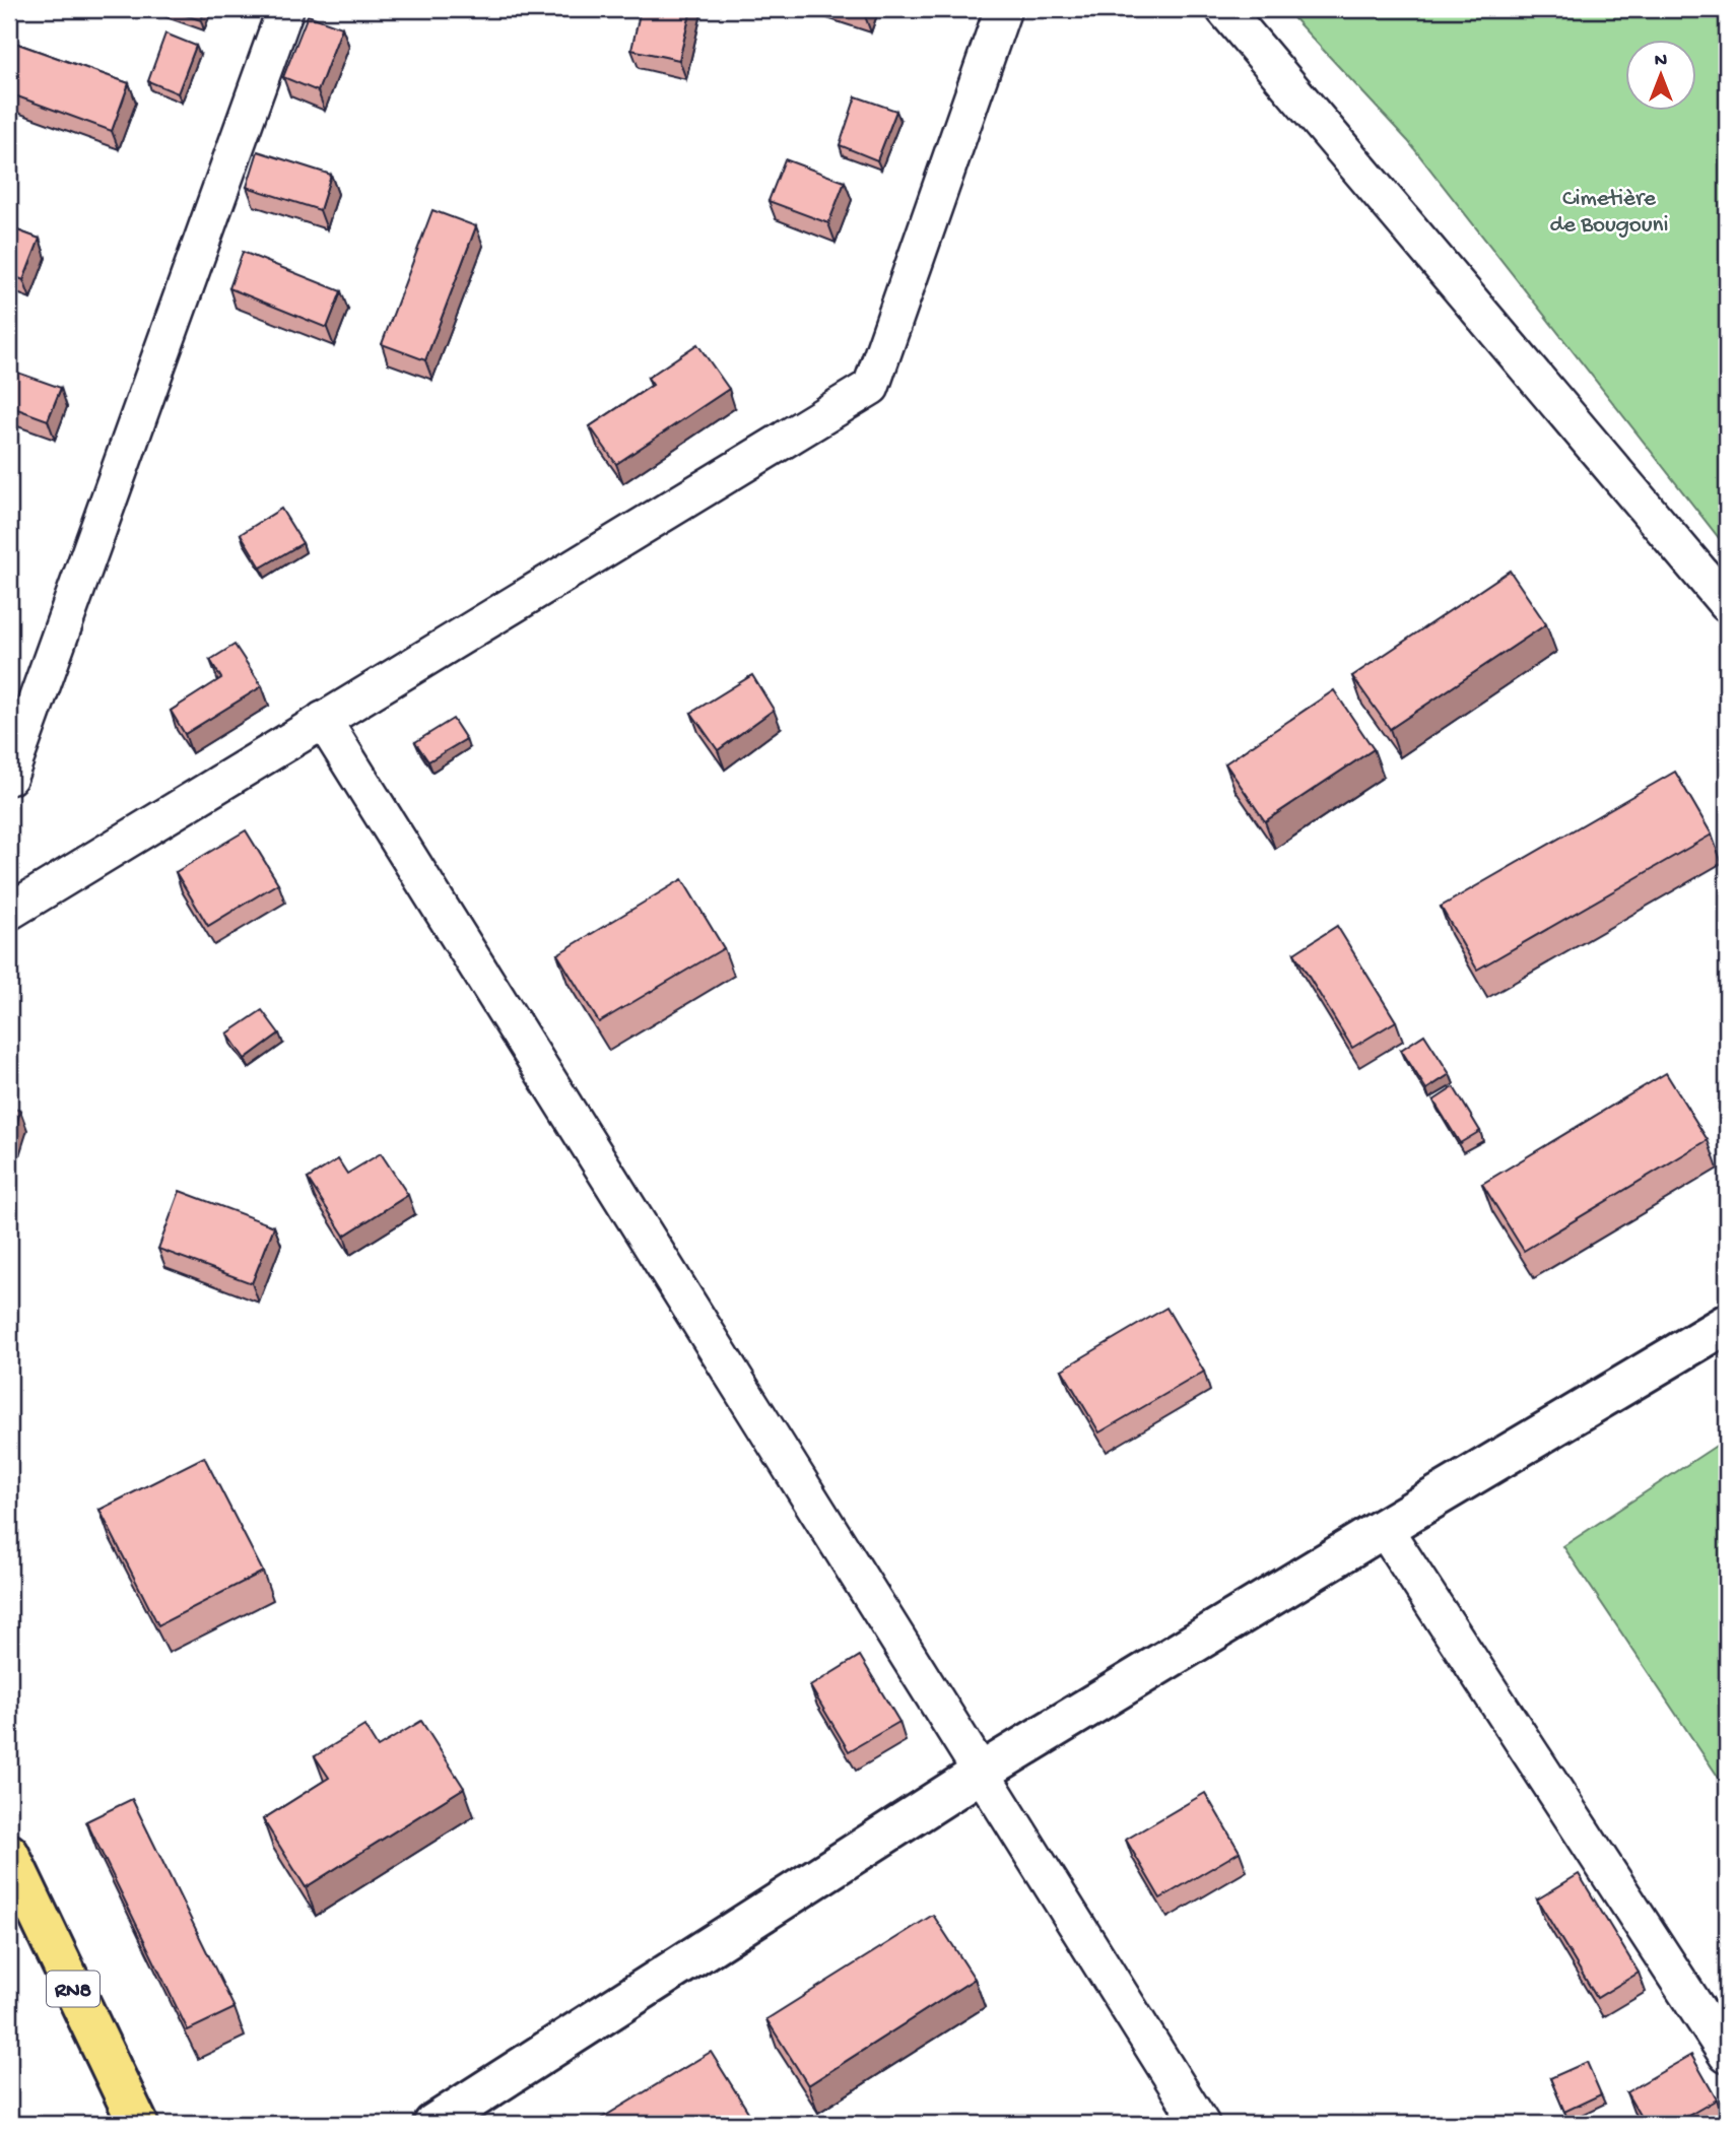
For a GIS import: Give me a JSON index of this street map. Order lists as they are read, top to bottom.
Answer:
{
  "streets": {
    "main road": ["RN8"]
  },
  "parks": ["Cimetière de Bougouni"],
  "north": "top"
}
